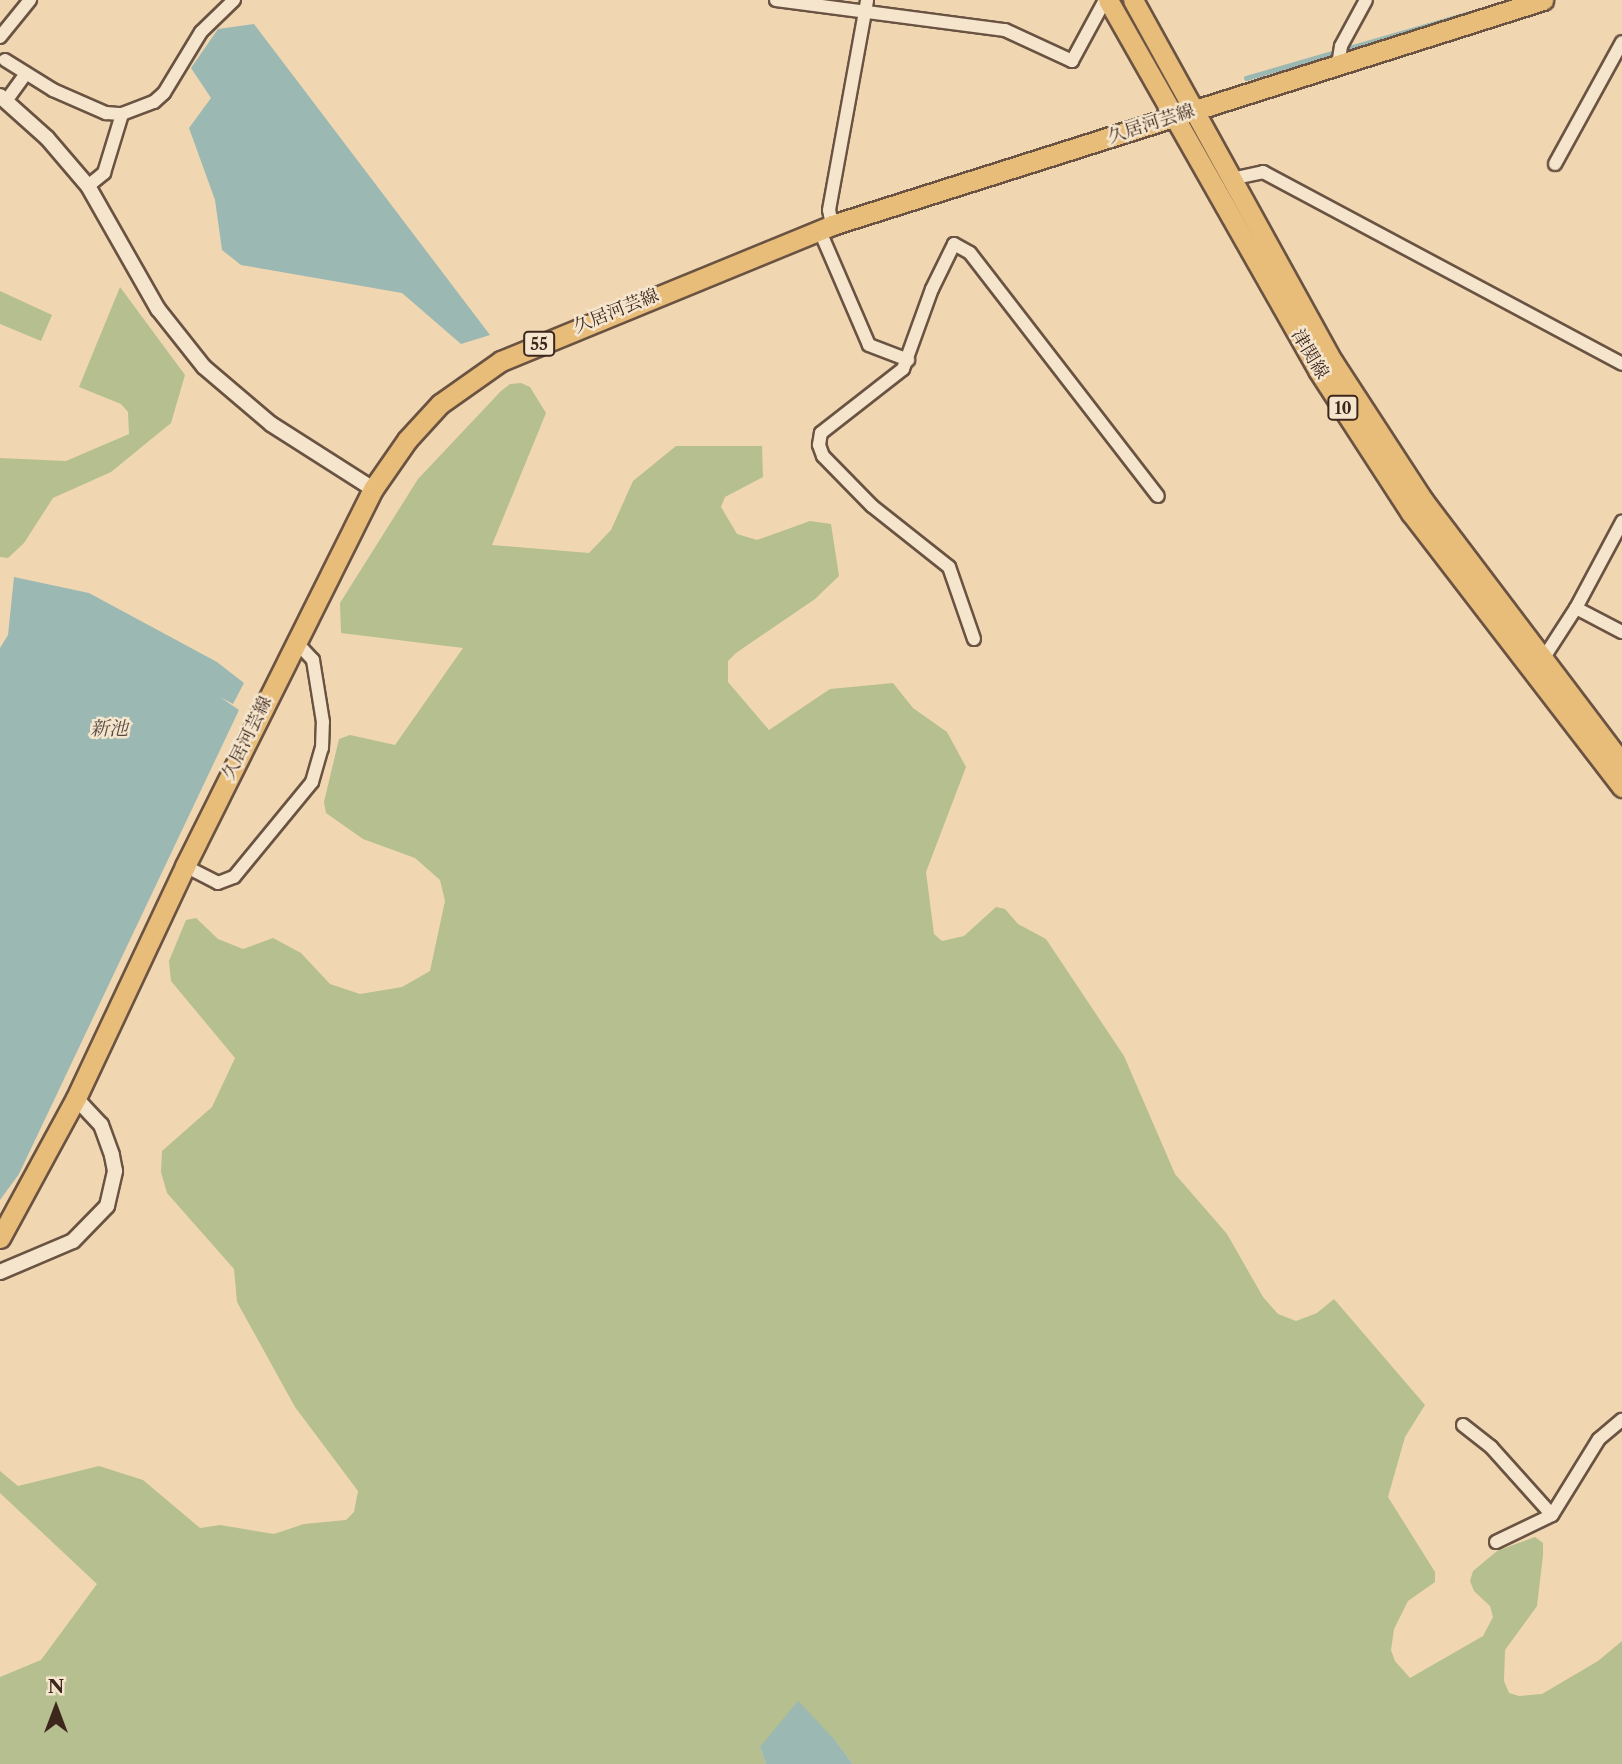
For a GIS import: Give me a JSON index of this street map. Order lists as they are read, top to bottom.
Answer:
{
  "streets": {
    "main road": [
      "久居河芸線",
      "55",
      "津関線",
      "10"
    ]
  },
  "crossings": [
    ["久居河芸線", "津関線"]
  ],
  "water": ["新池"],
  "north": "top"
}
